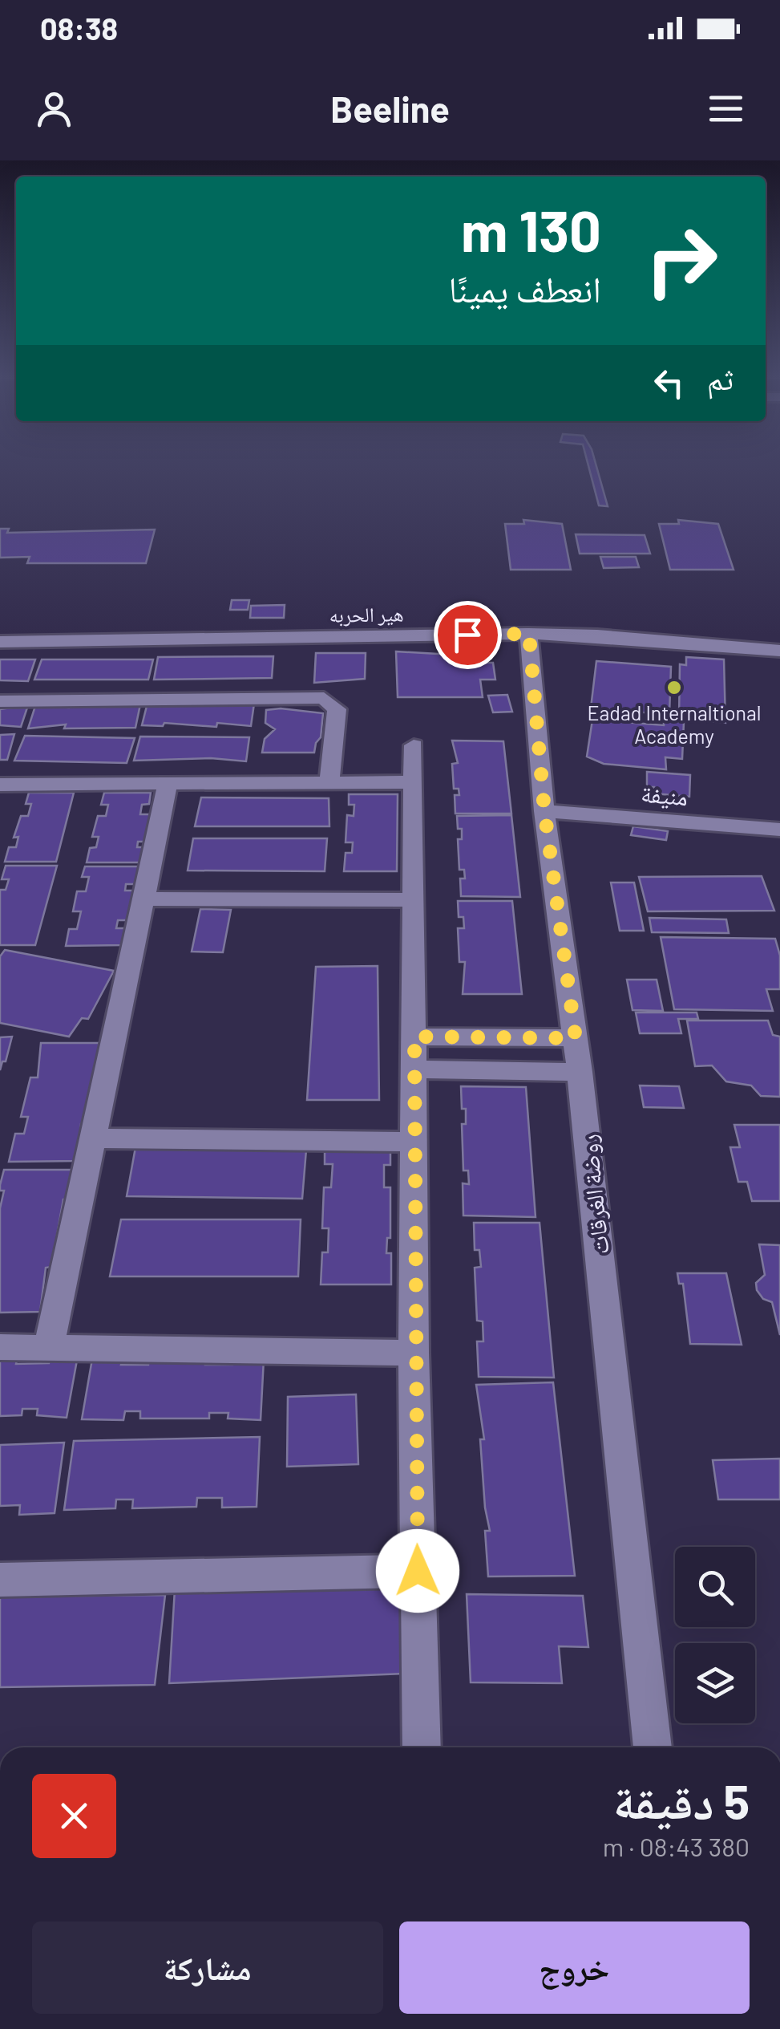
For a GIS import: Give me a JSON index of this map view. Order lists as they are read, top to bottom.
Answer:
{
  "streets": {
    "street": ["هير الحربه", "منيفة", "روضة الغرقات"]
  },
  "crossings": [
    ["هير الحربه", "روضة الغرقات"],
    ["منيفة", "روضة الغرقات"]
  ],
  "places": ["Eadad Internaltional Academy"],
  "page": {
    "status": "08:38",
    "header": "Beeline",
    "turn": ["130 m", "انعطف يمينًا"],
    "then": "ثم",
    "heading": ["5 دقيقة", "380 m · 08:43"],
    "buttons": ["خروج", "مشاركة"]
  }
}
